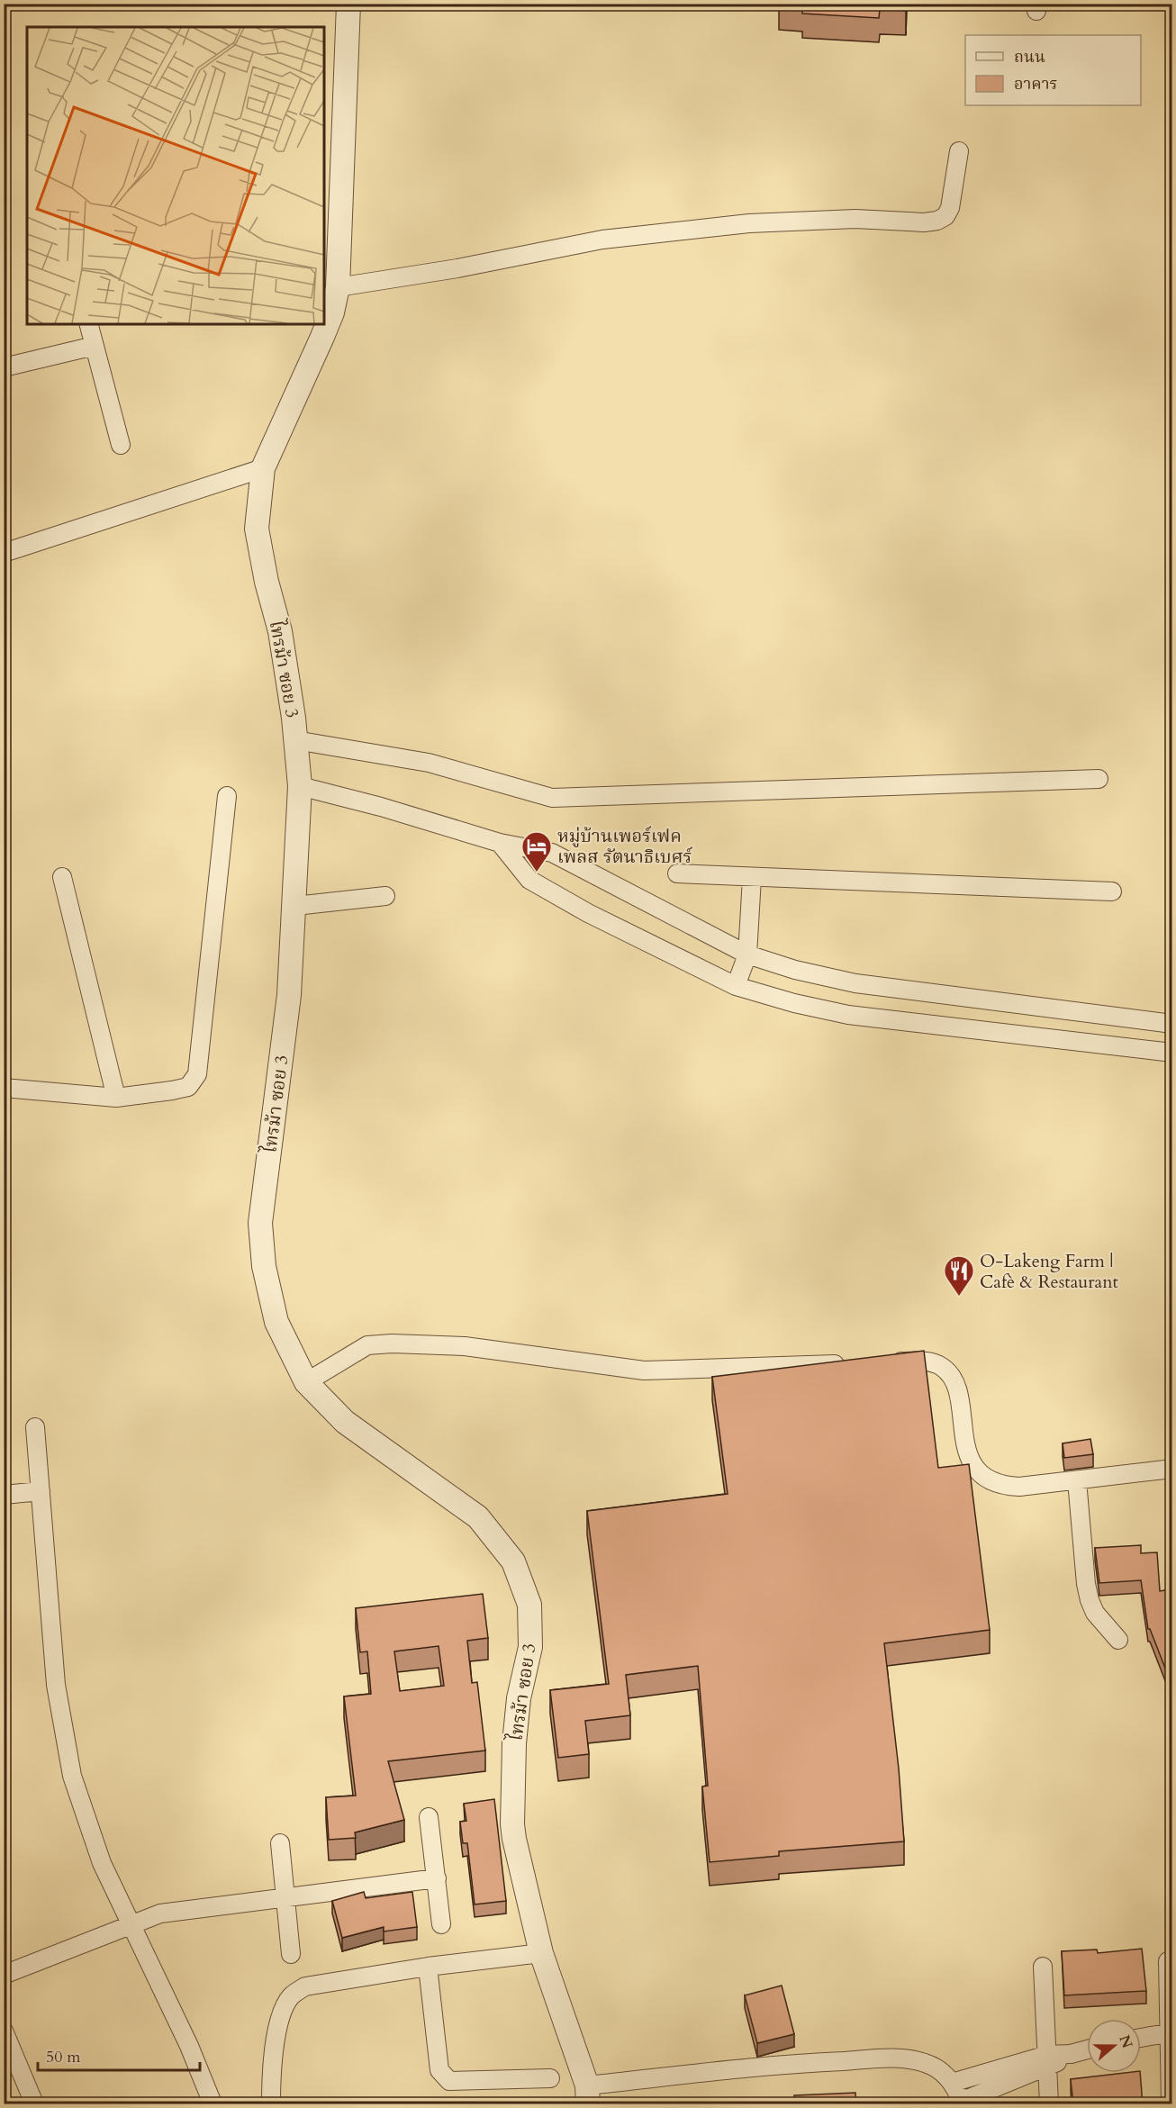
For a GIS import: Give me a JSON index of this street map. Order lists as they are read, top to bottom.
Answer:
{
  "streets": {
    "street": ["ไทรม้า ซอย 3"]
  },
  "places": {
    "hotel": ["หมู่บ้านเพอร์เฟค เพลส รัตนาธิเบศร์"],
    "restaurant": ["O-Lakeng Farm | Cafè & Restaurant"]
  },
  "legend": ["ถนน", "อาคาร"],
  "scale_bar": "50 m",
  "north": "right"
}
